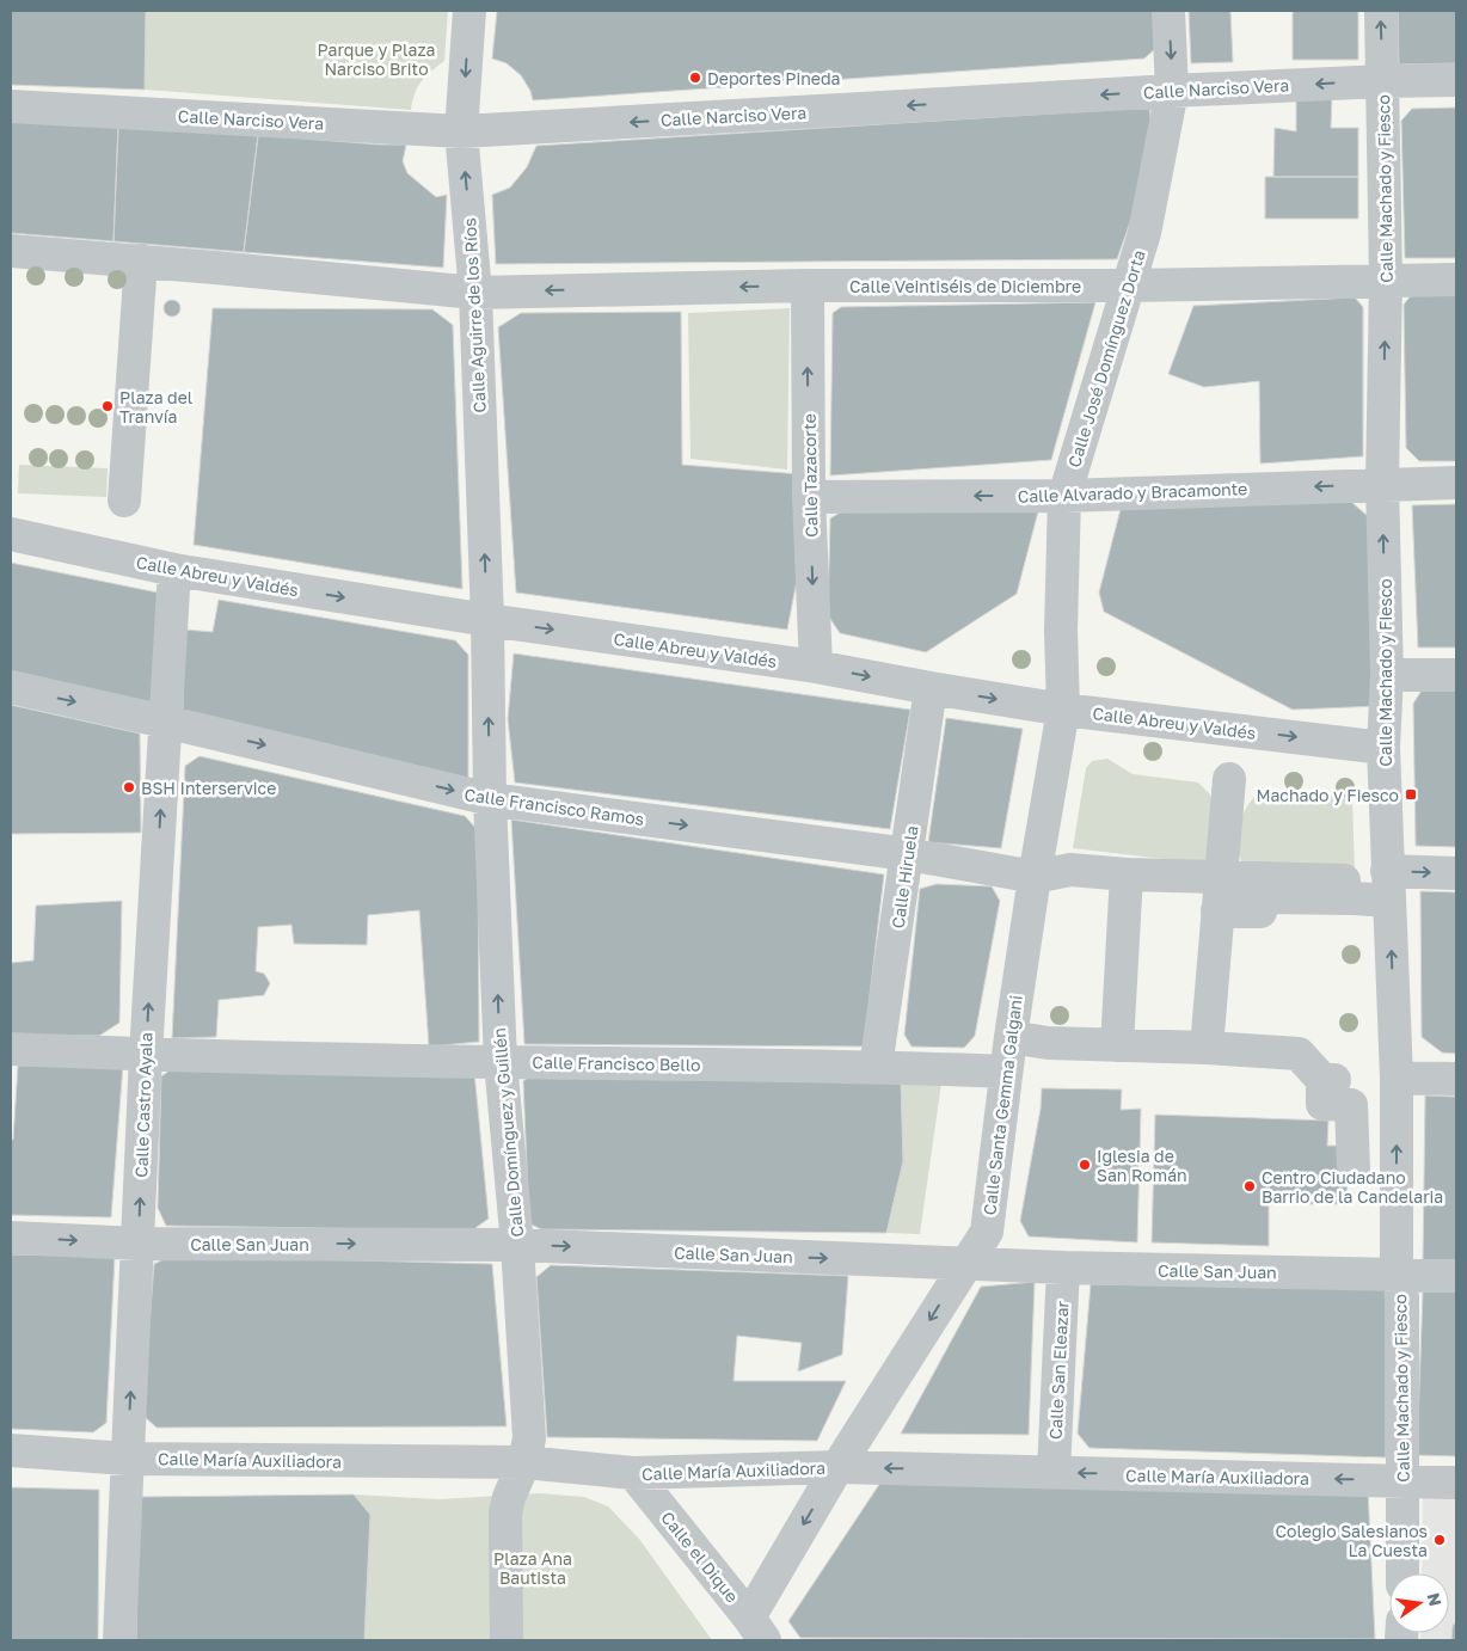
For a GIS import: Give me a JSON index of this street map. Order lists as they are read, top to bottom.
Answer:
{
  "streets": {
    "street": [
      "Calle Narciso Vera",
      "Calle Machado y Fiesco",
      "Calle Veintiséis de Diciembre",
      "Calle Aguirre de los Ríos",
      "Calle José Domínguez Dorta",
      "Calle Tazacorte",
      "Calle Alvarado y Bracamonte",
      "Calle Abreu y Valdés",
      "Calle Francisco Ramos",
      "Calle Hiruela",
      "Calle Francisco Bello",
      "Calle Castro Ayala",
      "Calle Santa Gemma Galgani",
      "Calle Domínguez y Guillén",
      "Calle San Juan",
      "Calle San Eleazar",
      "Calle María Auxiliadora",
      "Calle el Dique"
    ]
  },
  "crossings": [
    ["Calle Narciso Vera", "Calle Machado y Fiesco"],
    ["Calle Narciso Vera", "Calle Aguirre de los Ríos"],
    ["Calle Narciso Vera", "Calle José Domínguez Dorta"],
    ["Calle Machado y Fiesco", "Calle Veintiséis de Diciembre"],
    ["Calle Machado y Fiesco", "Calle Alvarado y Bracamonte"],
    ["Calle Machado y Fiesco", "Calle Abreu y Valdés"],
    ["Calle Machado y Fiesco", "Calle San Juan"],
    ["Calle Machado y Fiesco", "Calle María Auxiliadora"],
    ["Calle Veintiséis de Diciembre", "Calle Aguirre de los Ríos"],
    ["Calle Veintiséis de Diciembre", "Calle José Domínguez Dorta"],
    ["Calle Veintiséis de Diciembre", "Calle Tazacorte"],
    ["Calle Aguirre de los Ríos", "Calle Abreu y Valdés"],
    ["Calle Aguirre de los Ríos", "Calle Domínguez y Guillén"],
    ["Calle José Domínguez Dorta", "Calle Alvarado y Bracamonte"],
    ["Calle José Domínguez Dorta", "Calle Abreu y Valdés"],
    ["Calle José Domínguez Dorta", "Calle Santa Gemma Galgani"],
    ["Calle Tazacorte", "Calle Alvarado y Bracamonte"],
    ["Calle Tazacorte", "Calle Abreu y Valdés"],
    ["Calle Abreu y Valdés", "Calle Hiruela"],
    ["Calle Abreu y Valdés", "Calle Castro Ayala"],
    ["Calle Abreu y Valdés", "Calle Santa Gemma Galgani"],
    ["Calle Abreu y Valdés", "Calle Domínguez y Guillén"],
    ["Calle Francisco Ramos", "Calle Hiruela"],
    ["Calle Francisco Ramos", "Calle Castro Ayala"],
    ["Calle Francisco Ramos", "Calle Santa Gemma Galgani"],
    ["Calle Francisco Ramos", "Calle Domínguez y Guillén"],
    ["Calle Hiruela", "Calle Francisco Bello"],
    ["Calle Francisco Bello", "Calle Castro Ayala"],
    ["Calle Francisco Bello", "Calle Santa Gemma Galgani"],
    ["Calle Francisco Bello", "Calle Domínguez y Guillén"],
    ["Calle Castro Ayala", "Calle San Juan"],
    ["Calle Castro Ayala", "Calle María Auxiliadora"],
    ["Calle Santa Gemma Galgani", "Calle San Juan"],
    ["Calle Santa Gemma Galgani", "Calle María Auxiliadora"],
    ["Calle Santa Gemma Galgani", "Calle el Dique"],
    ["Calle Domínguez y Guillén", "Calle San Juan"],
    ["Calle Domínguez y Guillén", "Calle María Auxiliadora"],
    ["Calle San Juan", "Calle San Eleazar"],
    ["Calle San Eleazar", "Calle María Auxiliadora"],
    ["Calle María Auxiliadora", "Calle el Dique"]
  ],
  "one_way": [
    "Calle Narciso Vera",
    "Calle Alvarado y Bracamonte",
    "Calle Abreu y Valdés",
    "Calle Francisco Ramos",
    "Calle Castro Ayala",
    "Calle Santa Gemma Galgani",
    "Calle Domínguez y Guillén",
    "Calle San Juan",
    "Calle María Auxiliadora"
  ],
  "parks": ["Parque y Plaza Narciso Brito", "Plaza Ana Bautista"],
  "places": {
    "other": [
      "Deportes Pineda",
      "Plaza del Tranvía",
      "BSH Interservice",
      "Iglesia de San Román",
      "Centro Ciudadano Barrio de la Candelaria",
      "Colegio Salesianos La Cuesta"
    ],
    "transit": ["Machado y Fiesco"]
  },
  "north": "right"
}
